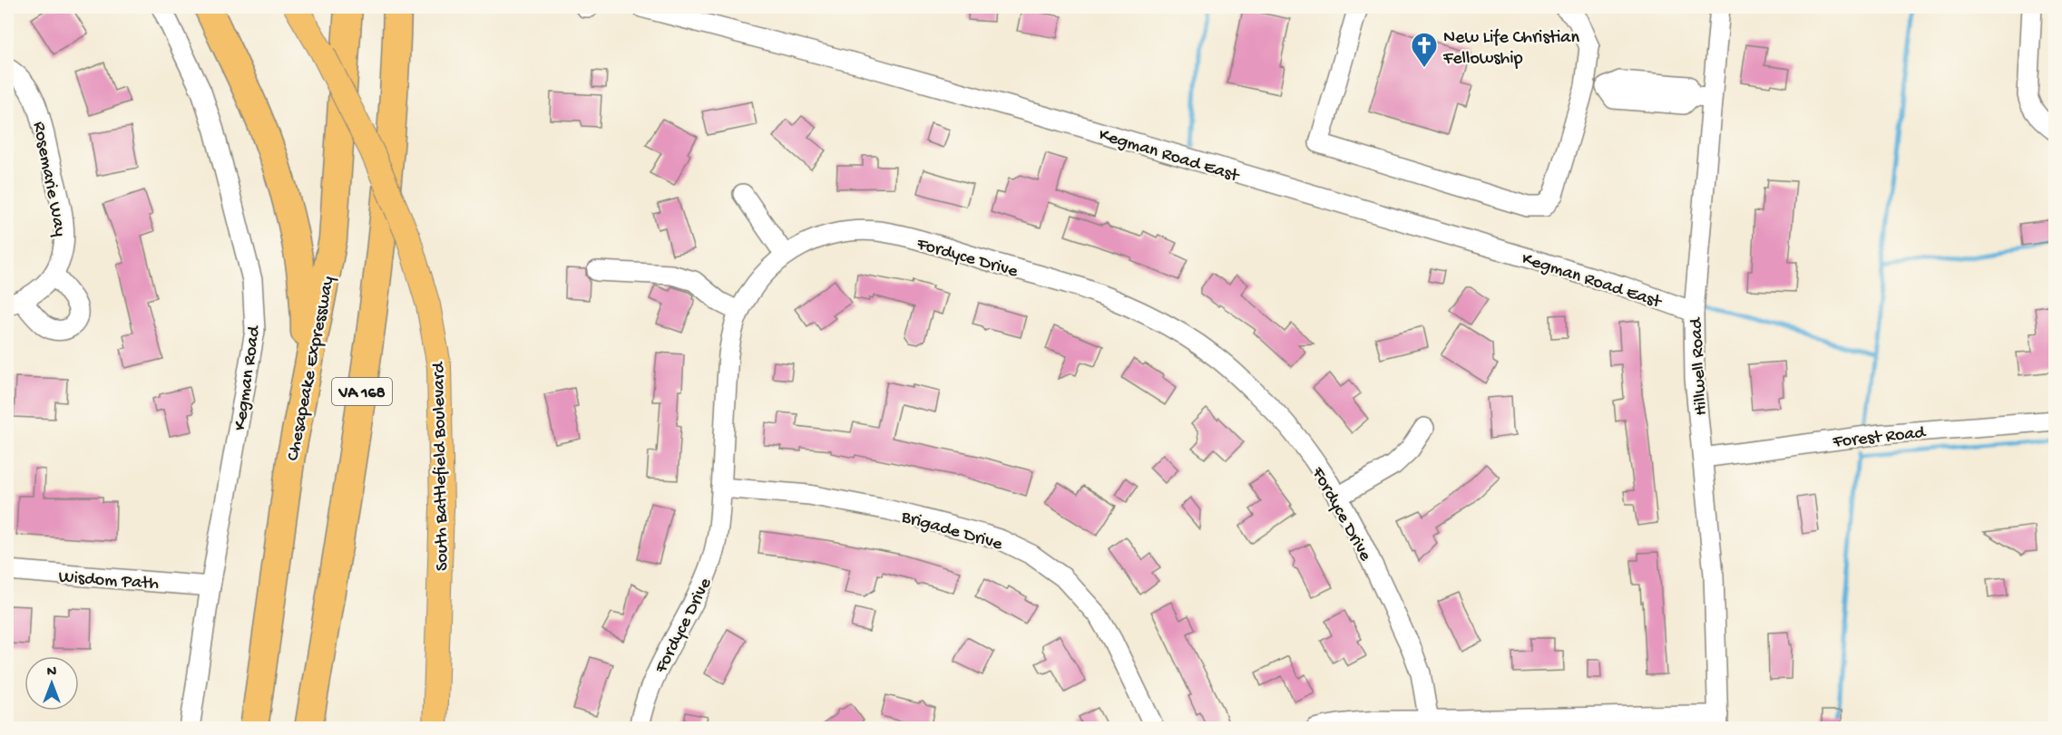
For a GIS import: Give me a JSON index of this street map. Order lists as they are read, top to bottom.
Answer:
{
  "streets": {
    "highway": ["Chesapeake Expressway", "VA 168"],
    "main road": ["South Battlefield Boulevard"],
    "street": [
      "Kegman Road East",
      "Rosemarie Way",
      "Fordyce Drive",
      "Hillwell Road",
      "Kegman Road",
      "Forest Road",
      "Brigade Drive",
      "Wisdom Path"
    ]
  },
  "crossings": [
    ["Kegman Road East", "Hillwell Road"],
    ["Fordyce Drive", "Brigade Drive"],
    ["Hillwell Road", "Forest Road"],
    ["Kegman Road", "Wisdom Path"]
  ],
  "places": {
    "church": ["New Life Christian Fellowship"]
  },
  "north": "top"
}
